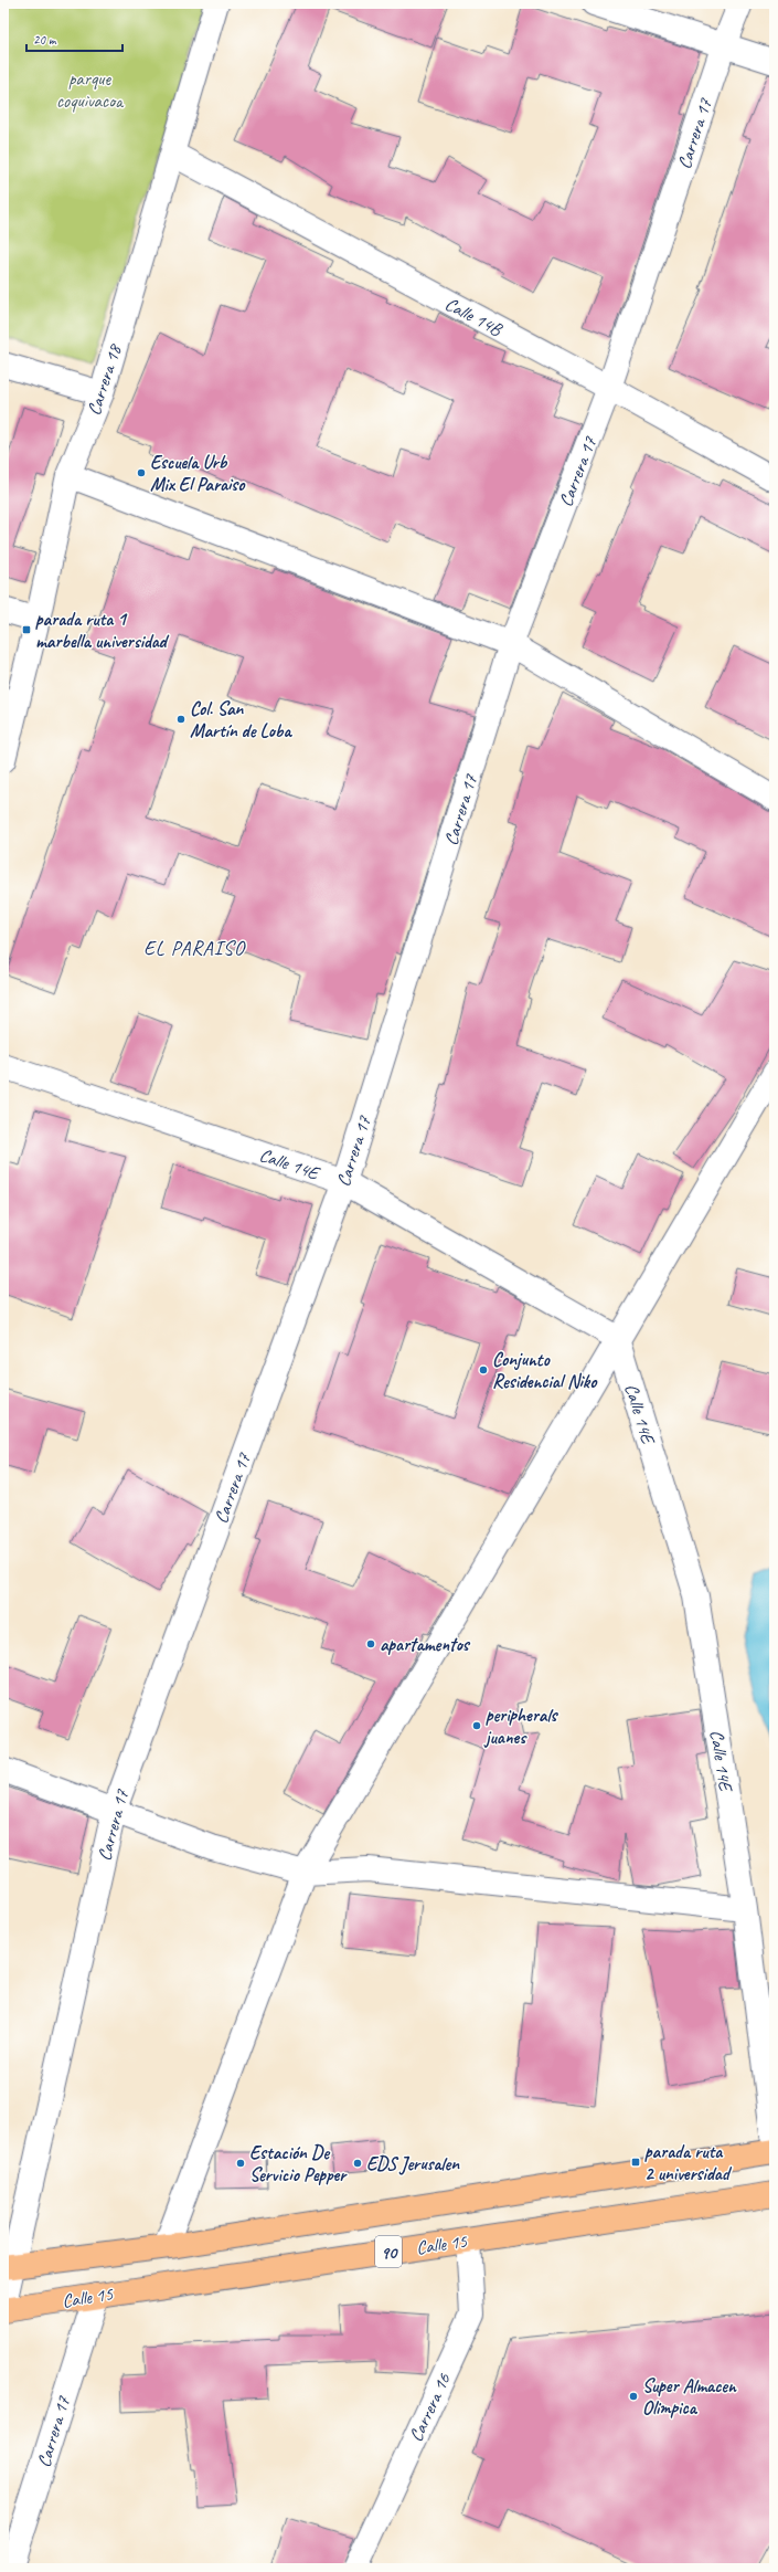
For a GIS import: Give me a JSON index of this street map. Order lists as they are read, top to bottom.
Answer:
{
  "streets": {
    "highway": ["Calle 15", "90"],
    "street": [
      "Carrera 17",
      "Calle 14B",
      "Carrera 18",
      "Calle 14E",
      "Carrera 16"
    ]
  },
  "crossings": [
    ["Carrera 17", "Calle 14B"],
    ["Carrera 17", "Calle 14E"],
    ["Carrera 17", "Calle 15"],
    ["Calle 14B", "Carrera 18"],
    ["Calle 14E", "Calle 15"],
    ["Calle 15", "Carrera 16"]
  ],
  "districts": ["EL PARAISO"],
  "parks": ["parque coquivacoa"],
  "places": {
    "other": [
      "Escuela Urb Mix El Paraiso",
      "Col. San Martín de Loba",
      "Conjunto Residencial Niko",
      "apartamentos",
      "peripherals juanes",
      "Estación De Servicio Pepper",
      "EDS Jerusalen",
      "Super Almacen Olimpica"
    ],
    "transit": ["parada ruta 1 marbella universidad", "parada ruta 2 universidad"]
  },
  "scale_bar": "20 m"
}
